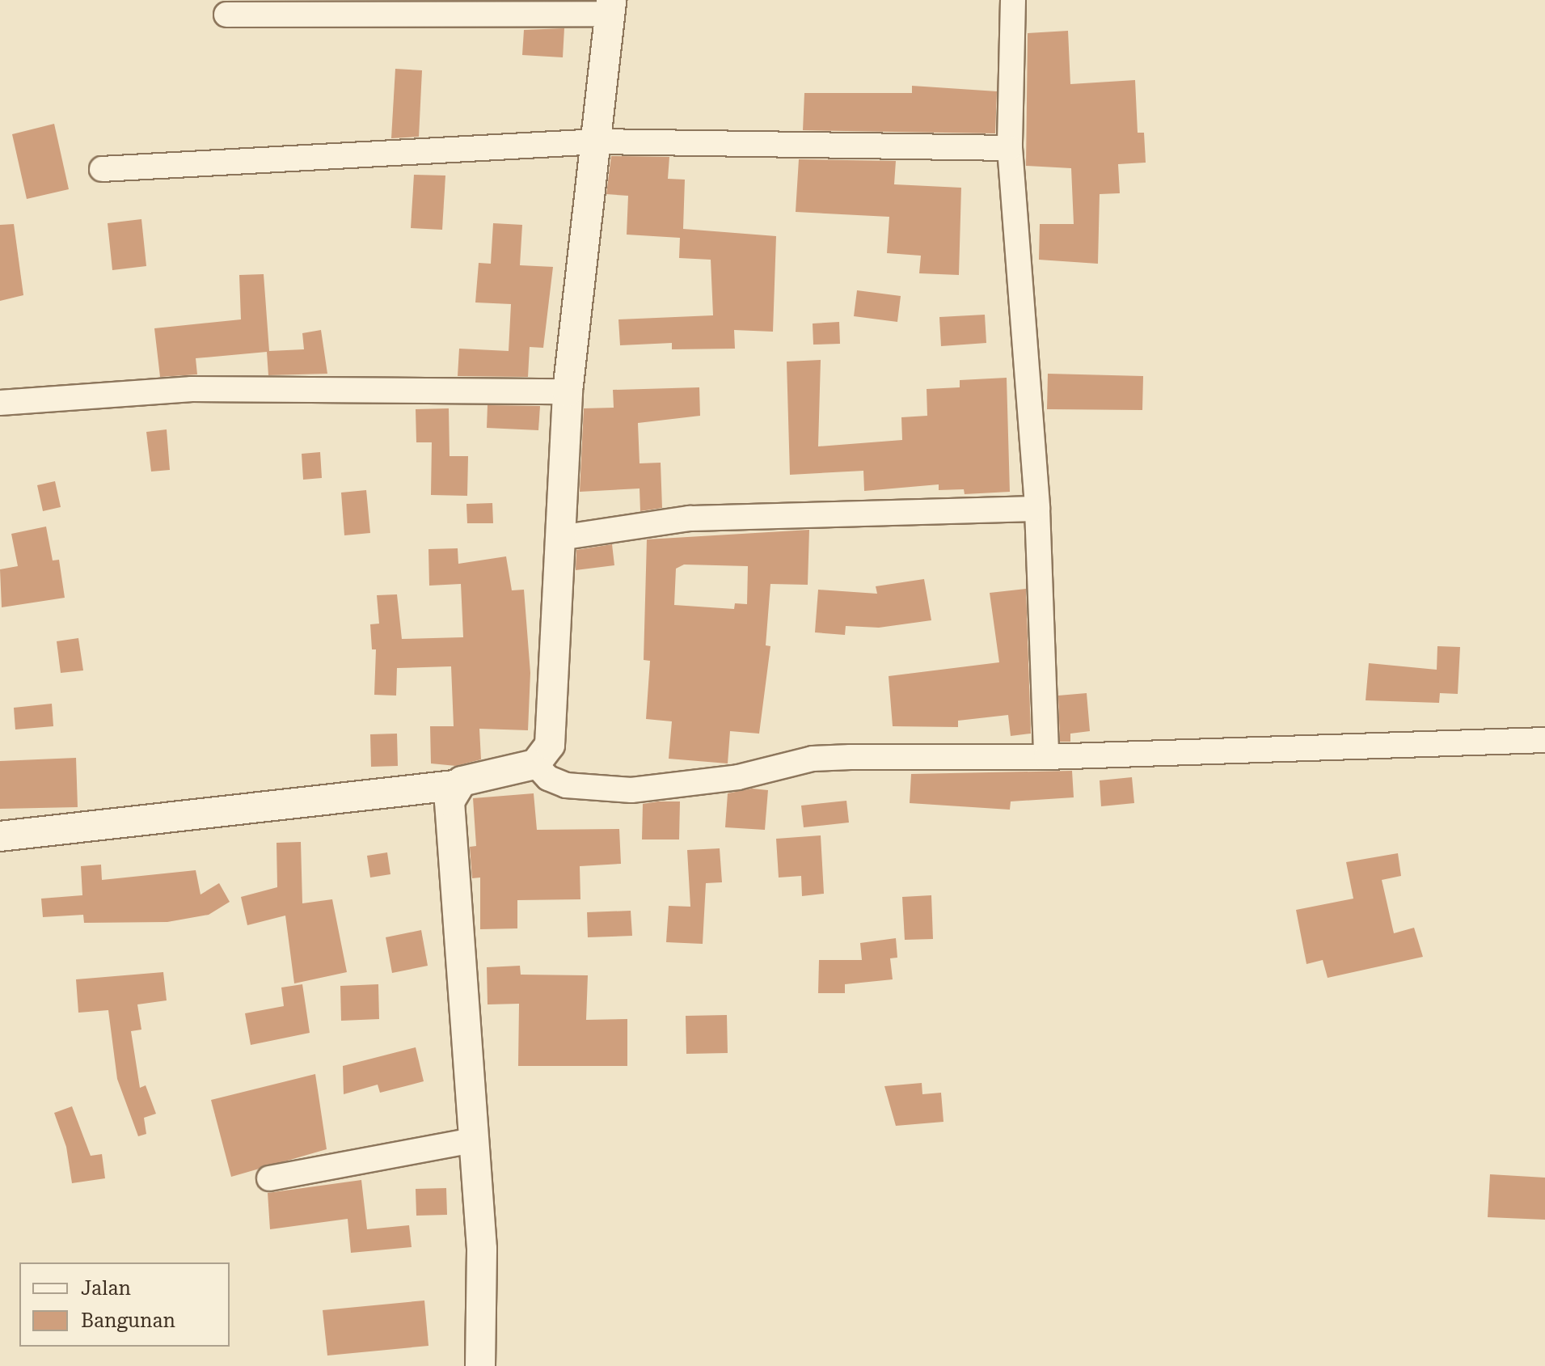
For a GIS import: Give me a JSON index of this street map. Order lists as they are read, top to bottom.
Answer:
{
  "legend": ["Jalan", "Bangunan"]
}
